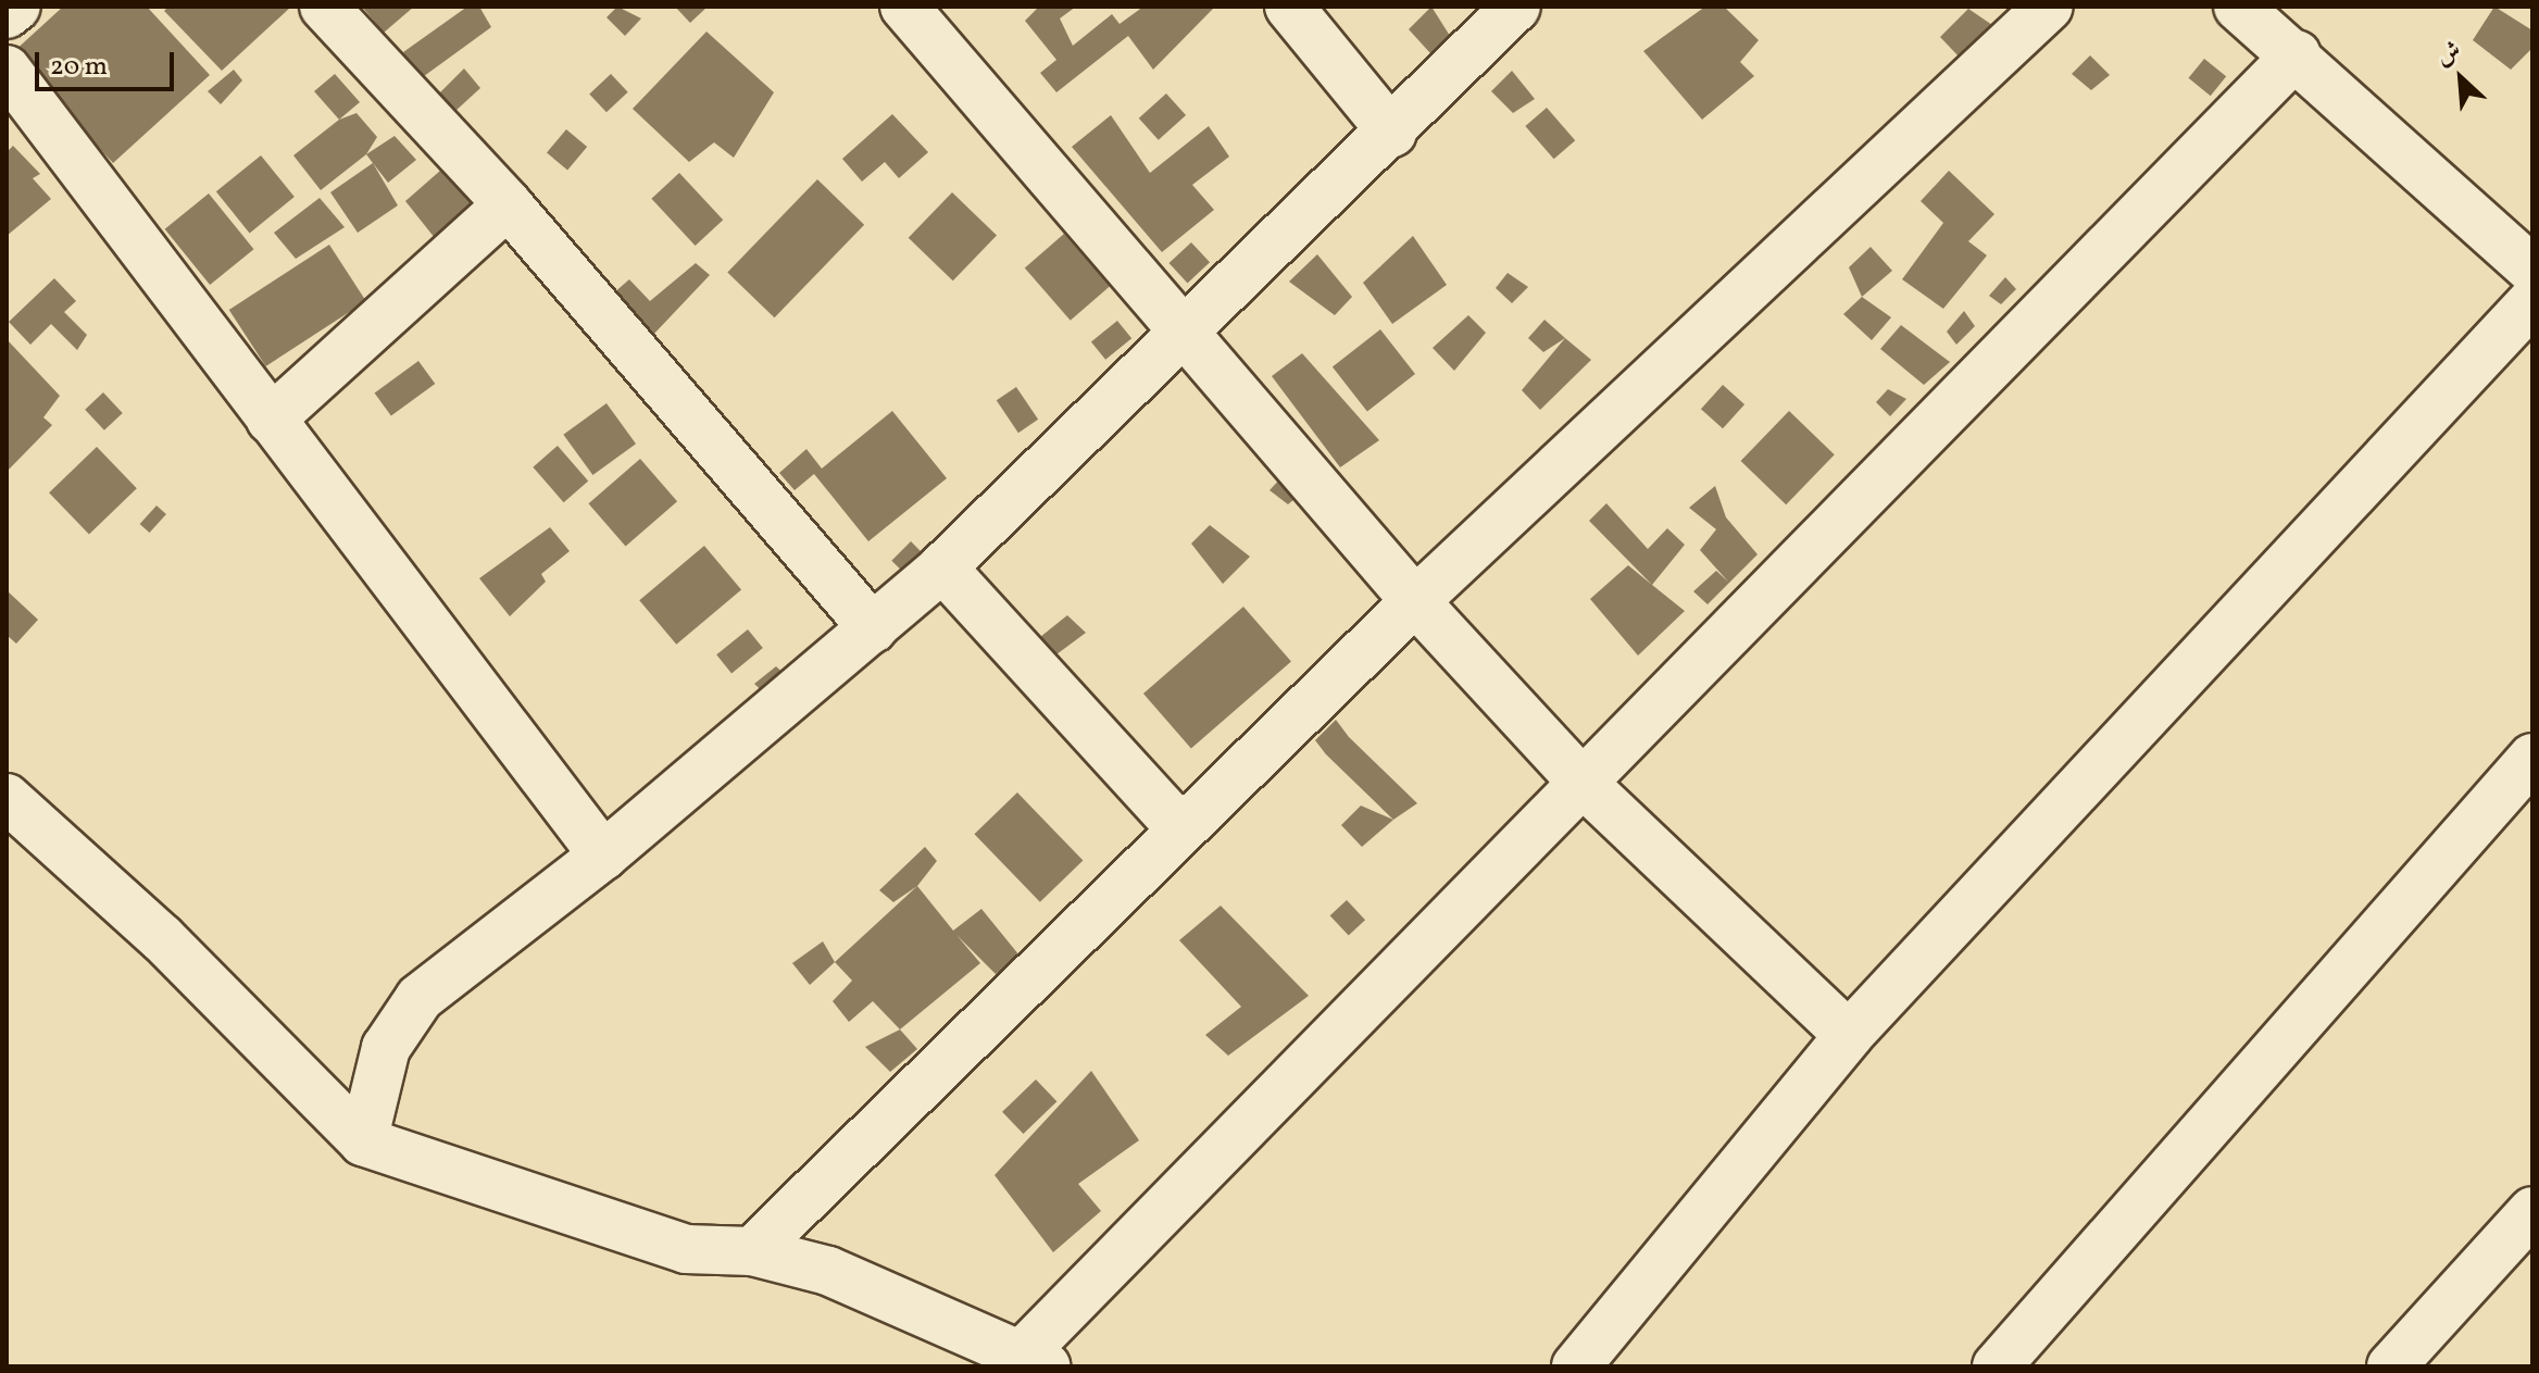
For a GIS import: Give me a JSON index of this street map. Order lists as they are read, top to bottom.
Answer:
{
  "scale_bar": "20 m",
  "north": "top left"
}
